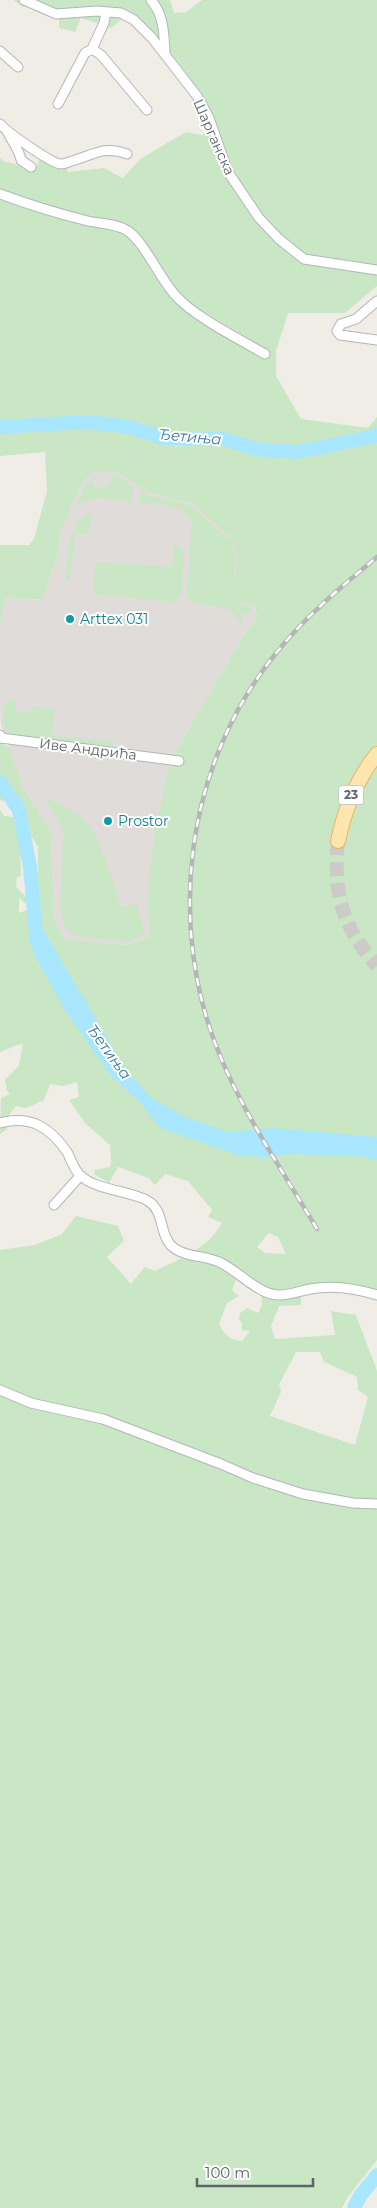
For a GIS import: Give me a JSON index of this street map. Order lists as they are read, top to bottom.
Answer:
{
  "streets": {
    "main road": ["23"],
    "street": ["Шарганска", "Иве Андрића"]
  },
  "water": ["Ђетиња"],
  "places": ["Arttex 031", "Prostor"],
  "scale_bar": "100 m"
}
